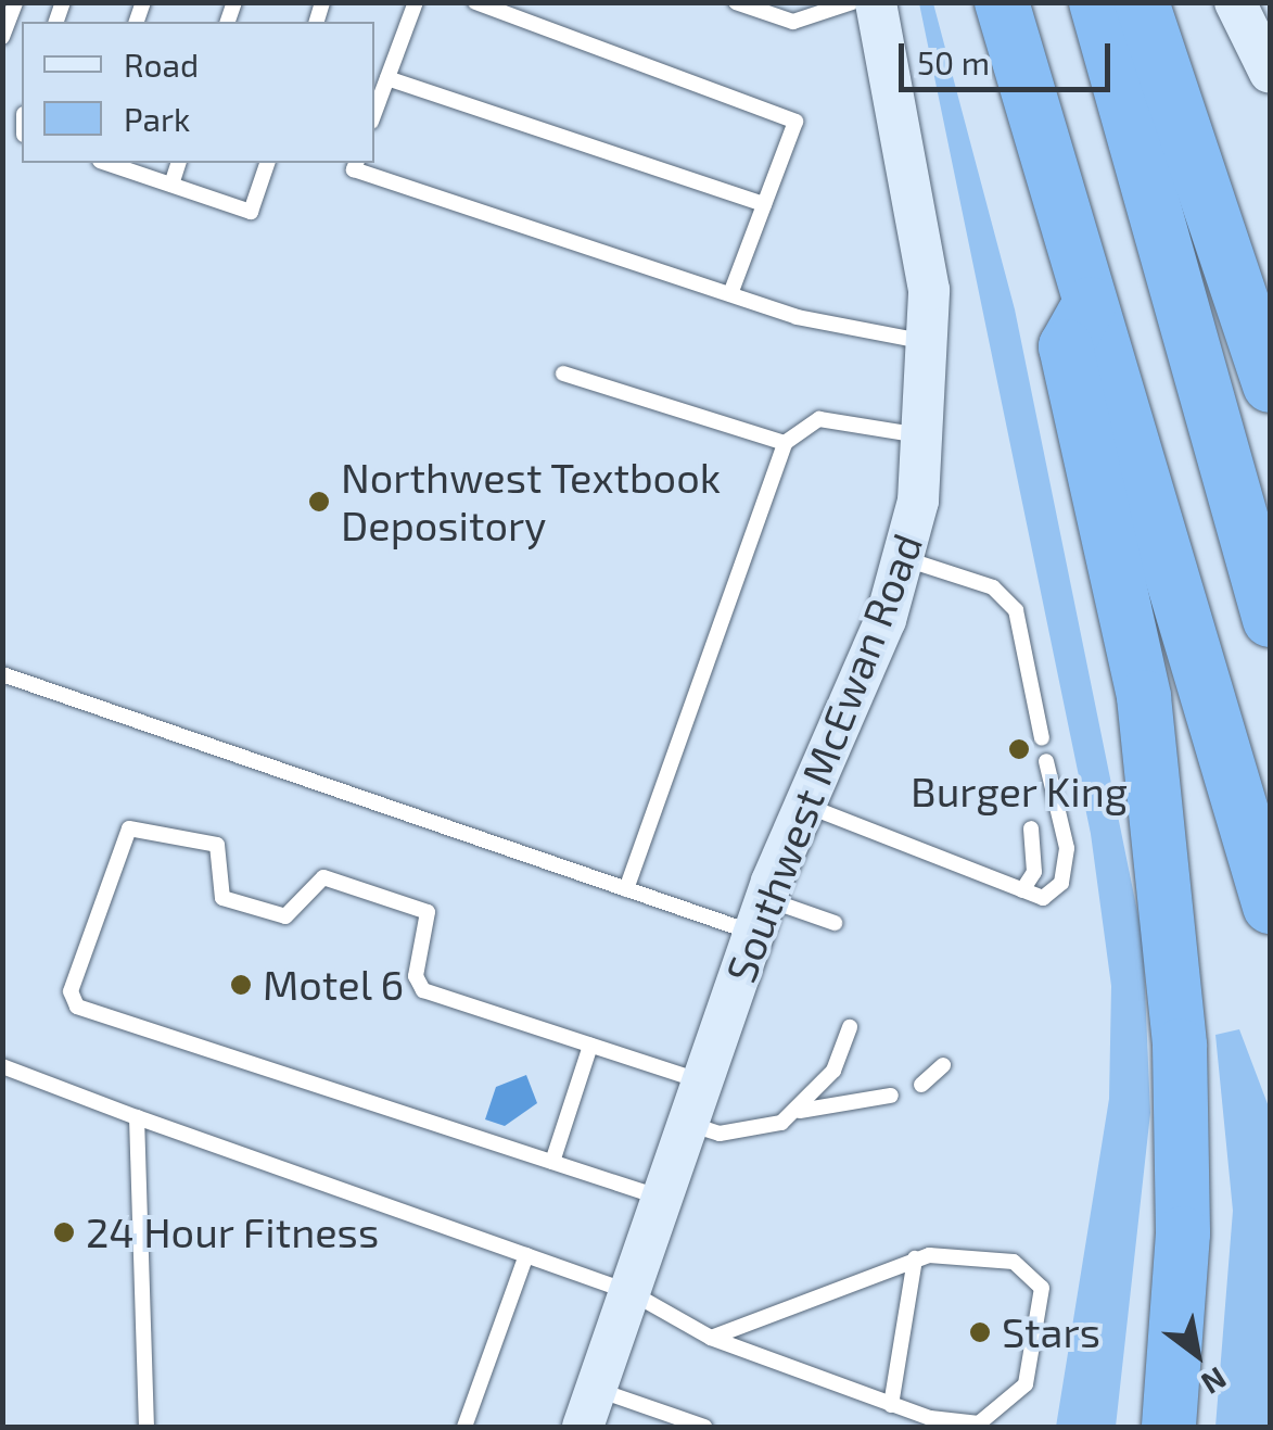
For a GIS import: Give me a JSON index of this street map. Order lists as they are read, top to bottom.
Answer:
{
  "streets": {
    "street": ["Southwest McEwan Road"]
  },
  "places": [
    "Northwest Textbook Depository",
    "Burger King",
    "Motel 6",
    "24 Hour Fitness",
    "Stars"
  ],
  "legend": ["Road", "Park"],
  "scale_bar": "50 m",
  "north": "bottom right"
}
